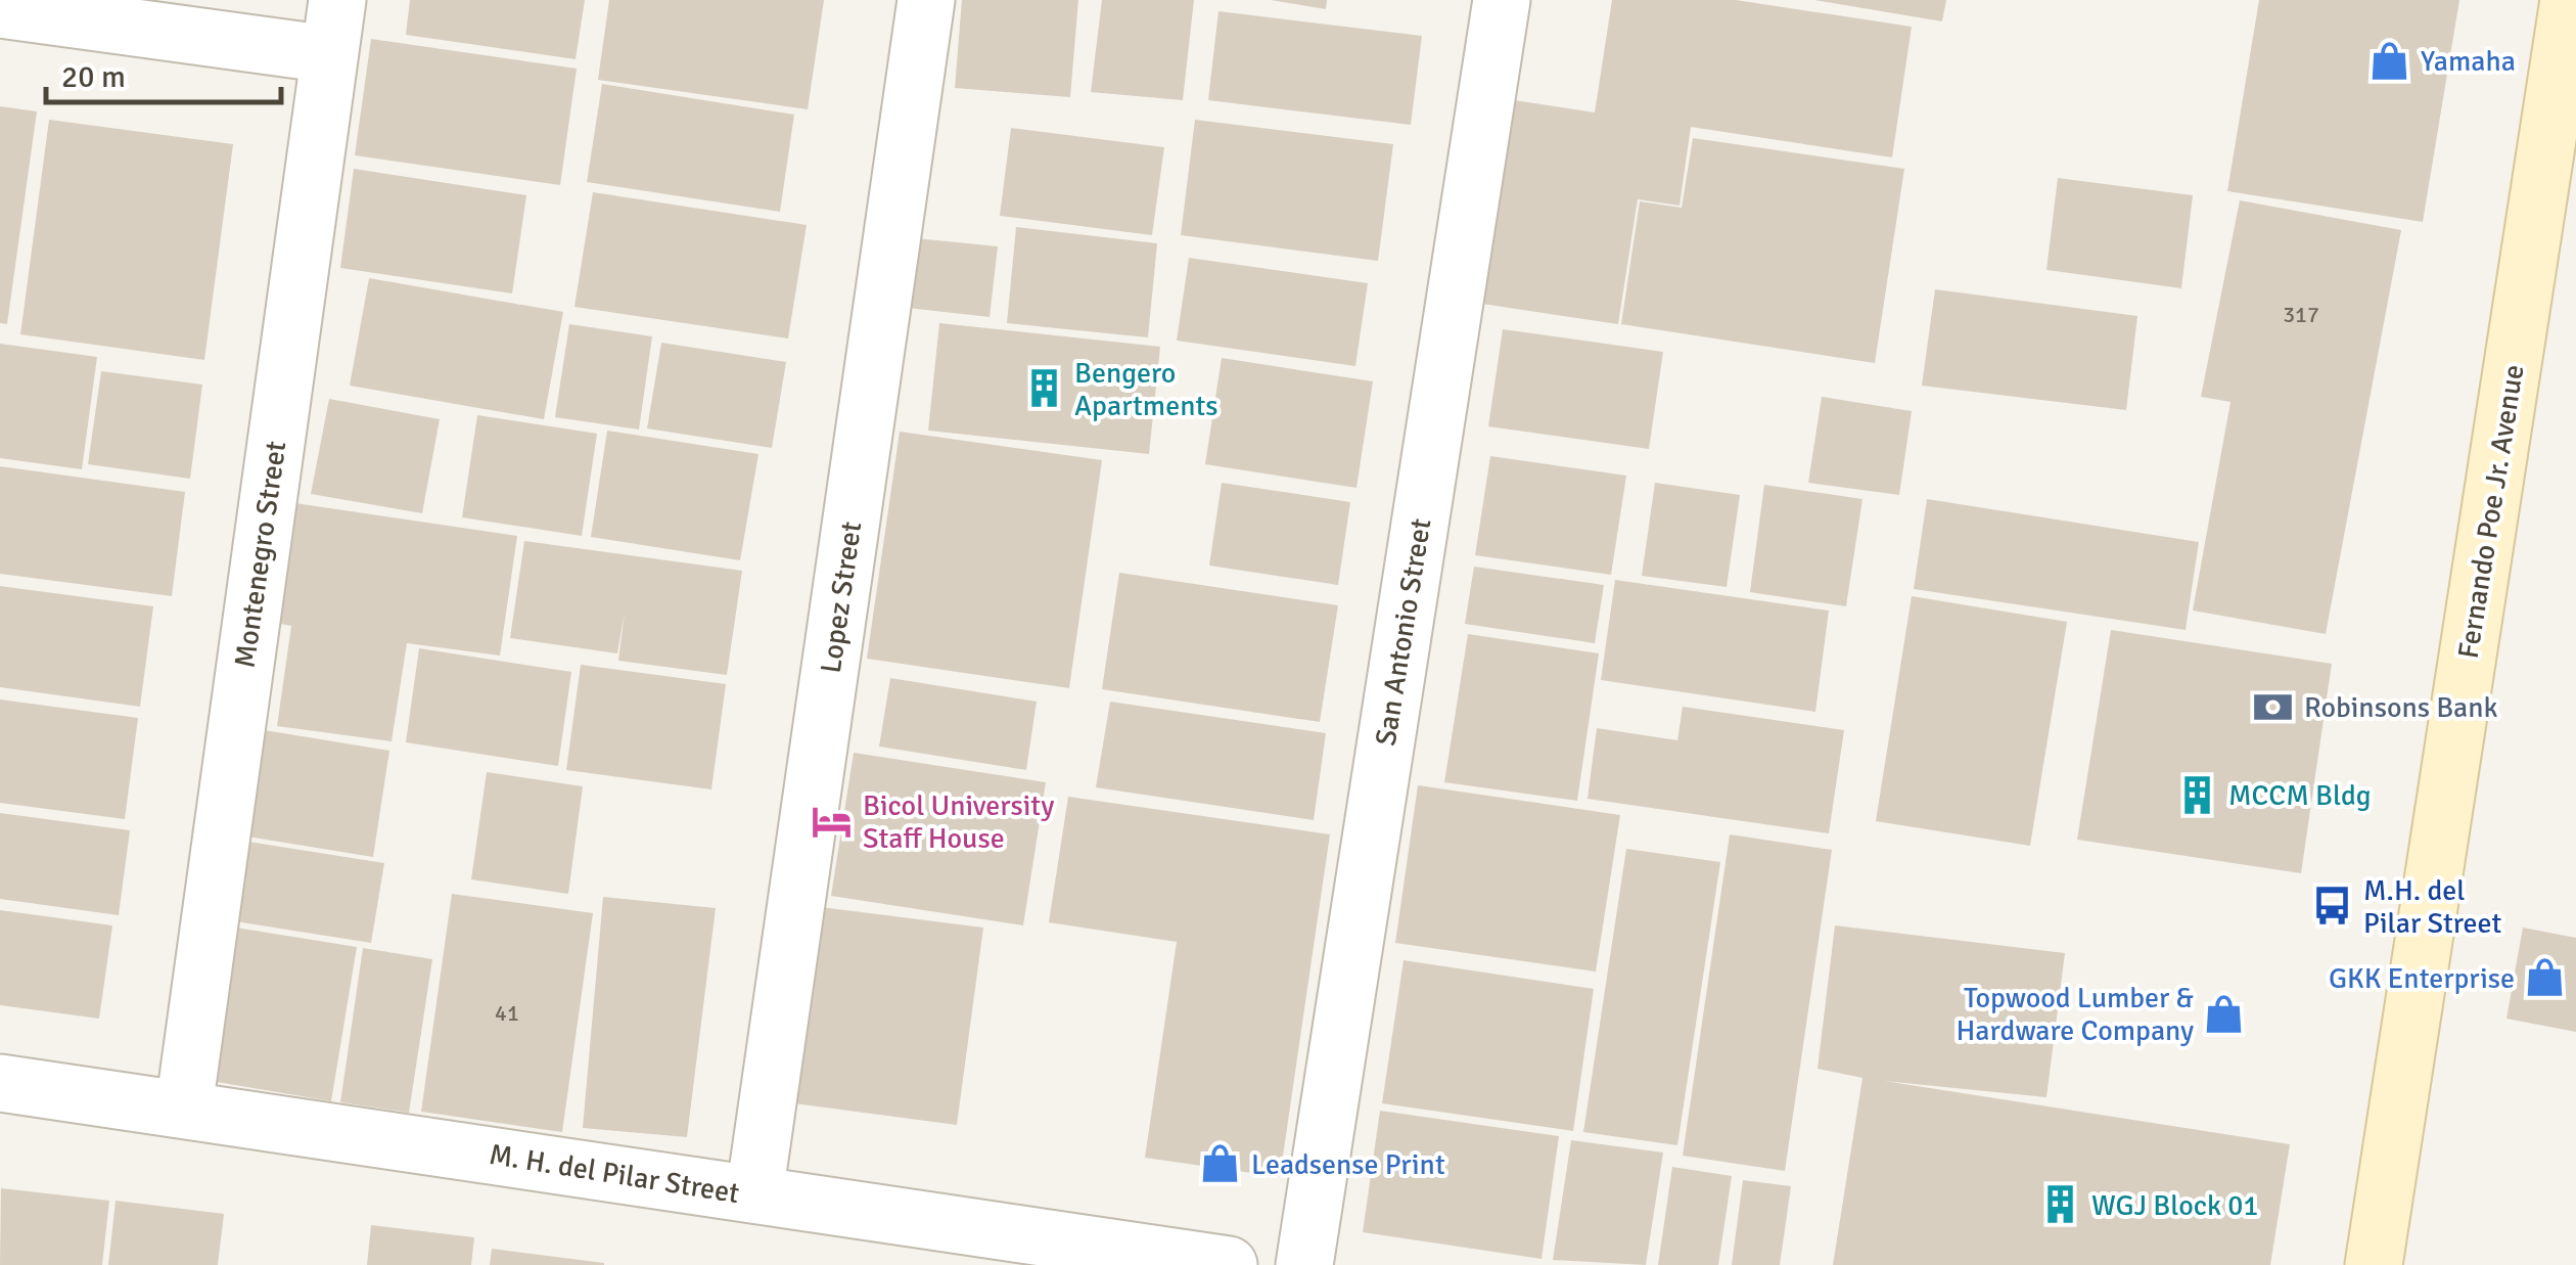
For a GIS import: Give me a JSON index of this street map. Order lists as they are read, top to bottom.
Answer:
{
  "streets": {
    "main road": ["Fernando Poe Jr. Avenue"],
    "street": [
      "Montenegro Street",
      "Lopez Street",
      "San Antonio Street",
      "M. H. del Pilar Street"
    ]
  },
  "crossings": [
    ["Montenegro Street", "M. H. del Pilar Street"],
    ["Lopez Street", "M. H. del Pilar Street"]
  ],
  "places": {
    "shop": [
      "Yamaha",
      "GKK Enterprise",
      "Topwood Lumber & Hardware Company",
      "Leadsense Print"
    ],
    "building": ["Bengero Apartments", "MCCM Bldg", "WGJ Block 01"],
    "bank": ["Robinsons Bank"],
    "hotel": ["Bicol University Staff House"],
    "bus stop": ["M.H. del Pilar Street"]
  },
  "house_numbers": ["317", "41"],
  "scale_bar": "20 m"
}
